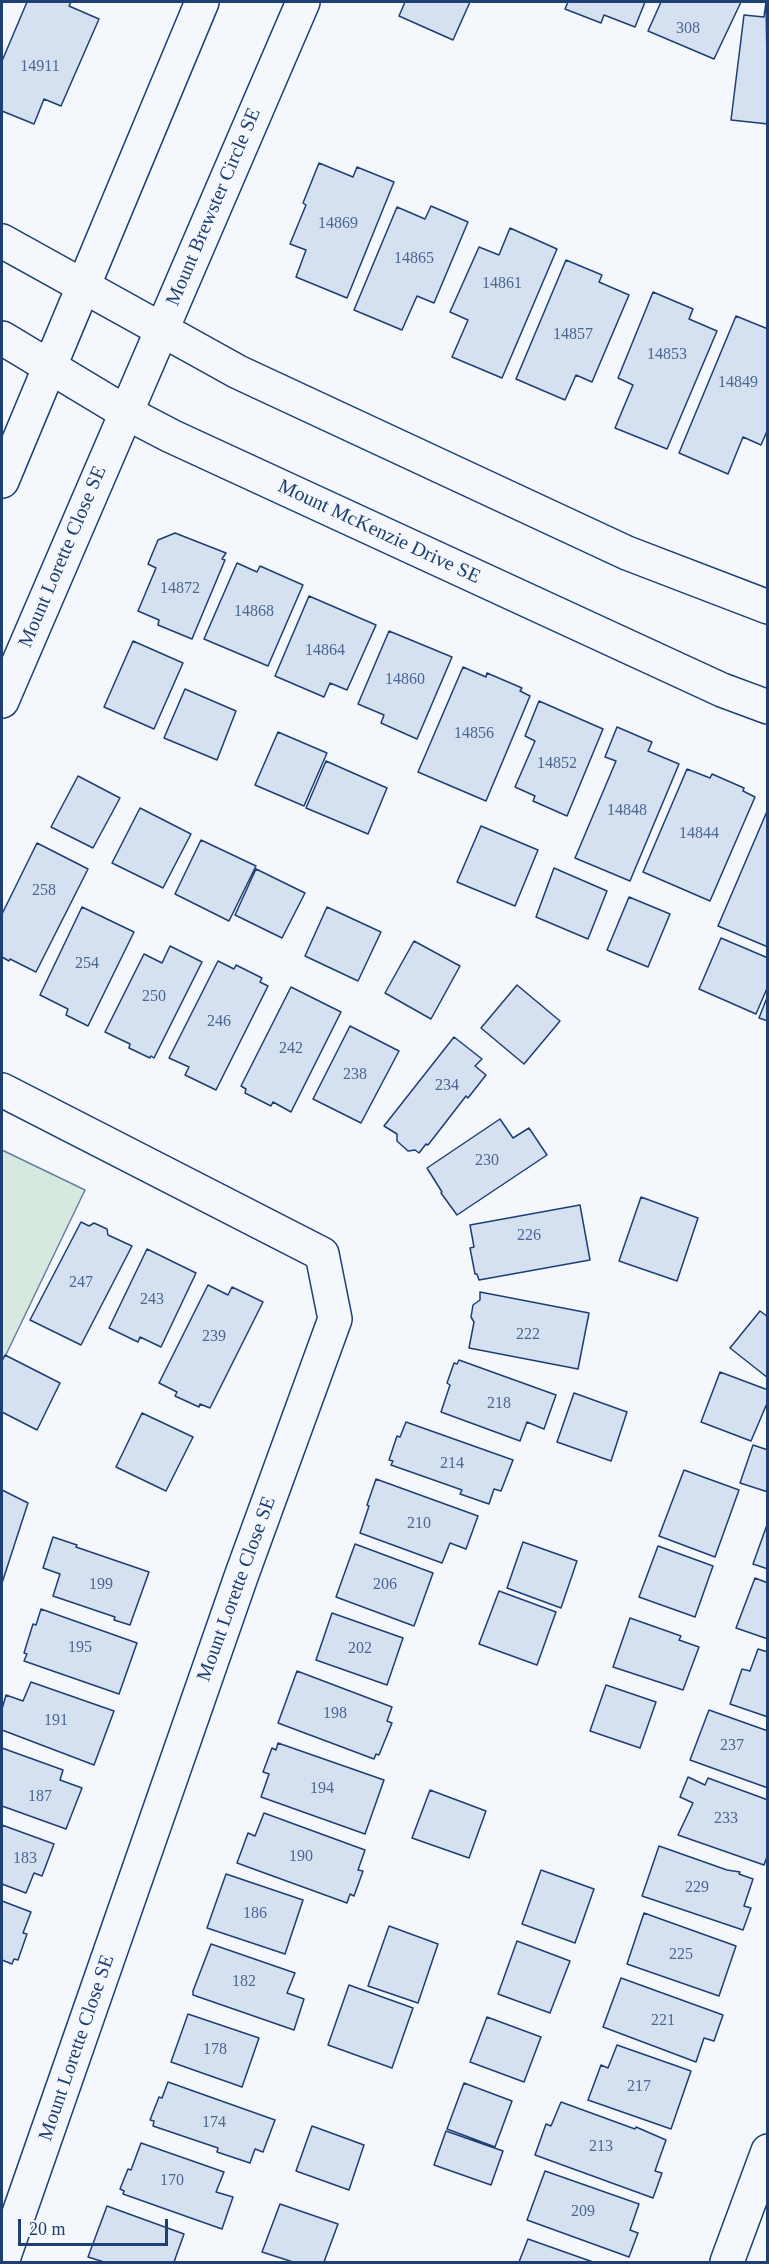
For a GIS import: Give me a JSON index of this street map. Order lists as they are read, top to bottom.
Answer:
{
  "streets": {
    "street": ["Mount Brewster Circle SE", "Mount McKenzie Drive SE", "Mount Lorette Close SE"]
  },
  "crossings": [
    ["Mount Brewster Circle SE", "Mount McKenzie Drive SE"],
    ["Mount Brewster Circle SE", "Mount Lorette Close SE"],
    ["Mount McKenzie Drive SE", "Mount Lorette Close SE"]
  ],
  "house_numbers": [
    "308",
    "14911",
    "14869",
    "14865",
    "14861",
    "14857",
    "14853",
    "14849",
    "14872",
    "14868",
    "14864",
    "14860",
    "14856",
    "14852",
    "14848",
    "14844",
    "258",
    "254",
    "250",
    "246",
    "242",
    "238",
    "234",
    "230",
    "226",
    "247",
    "243",
    "222",
    "239",
    "218",
    "214",
    "210",
    "199",
    "206",
    "195",
    "202",
    "198",
    "191",
    "237",
    "194",
    "187",
    "233",
    "190",
    "183",
    "229",
    "186",
    "225",
    "182",
    "221",
    "178",
    "217",
    "174",
    "213",
    "170",
    "209"
  ],
  "scale_bar": "20 m"
}
